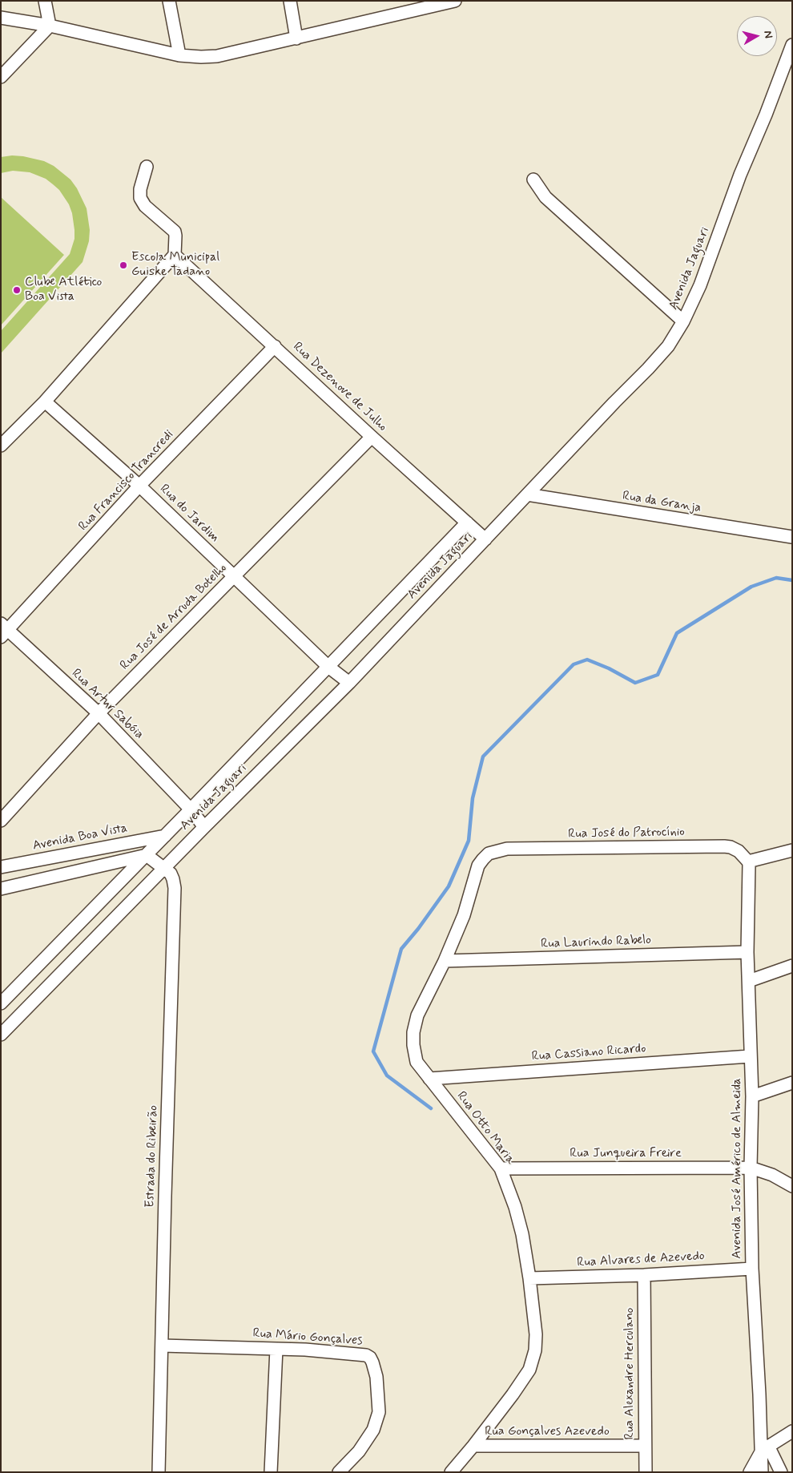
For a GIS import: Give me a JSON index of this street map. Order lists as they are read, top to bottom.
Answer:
{
  "streets": {
    "street": [
      "Avenida Jaguari",
      "Rua Dezenove de Julho",
      "Rua Francisco Trancredi",
      "Rua da Granja",
      "Rua do Jardim",
      "Rua José de Arruda Botelho",
      "Rua Artur Sabóia",
      "Rua José do Patrocínio",
      "Avenida Boa Vista",
      "Rua Laurindo Rabelo",
      "Rua Cassiano Ricardo",
      "Rua Otto Maria",
      "Rua Junqueira Freire",
      "Estrada do Ribeirão",
      "Avenida José Américo de Almeida",
      "Rua Alvares de Azevedo",
      "Rua Mário Gonçalves",
      "Rua Alexandre Herculano",
      "Rua Gonçalves Azevedo"
    ]
  },
  "crossings": [
    ["Avenida Jaguari", "Rua Dezenove de Julho"],
    ["Avenida Jaguari", "Rua da Granja"],
    ["Avenida Jaguari", "Rua do Jardim"],
    ["Avenida Jaguari", "Rua Artur Sabóia"],
    ["Avenida Jaguari", "Avenida Boa Vista"],
    ["Avenida Jaguari", "Estrada do Ribeirão"],
    ["Rua Dezenove de Julho", "Rua Francisco Trancredi"],
    ["Rua Dezenove de Julho", "Rua José de Arruda Botelho"],
    ["Rua Francisco Trancredi", "Rua do Jardim"],
    ["Rua Francisco Trancredi", "Rua Artur Sabóia"],
    ["Rua do Jardim", "Rua José de Arruda Botelho"],
    ["Rua José de Arruda Botelho", "Rua Artur Sabóia"],
    ["Rua José do Patrocínio", "Rua Otto Maria"],
    ["Rua José do Patrocínio", "Avenida José Américo de Almeida"],
    ["Rua Laurindo Rabelo", "Rua Otto Maria"],
    ["Rua Laurindo Rabelo", "Avenida José Américo de Almeida"],
    ["Rua Cassiano Ricardo", "Rua Otto Maria"],
    ["Rua Cassiano Ricardo", "Avenida José Américo de Almeida"],
    ["Rua Otto Maria", "Rua Junqueira Freire"],
    ["Rua Otto Maria", "Rua Alvares de Azevedo"],
    ["Rua Otto Maria", "Rua Gonçalves Azevedo"],
    ["Rua Junqueira Freire", "Avenida José Américo de Almeida"],
    ["Estrada do Ribeirão", "Rua Mário Gonçalves"],
    ["Avenida José Américo de Almeida", "Rua Alvares de Azevedo"],
    ["Rua Alvares de Azevedo", "Rua Alexandre Herculano"],
    ["Rua Alexandre Herculano", "Rua Gonçalves Azevedo"]
  ],
  "places": ["Escola Municipal Guiske Tadano", "Clube Atlético Boa Vista"],
  "north": "right"
}
